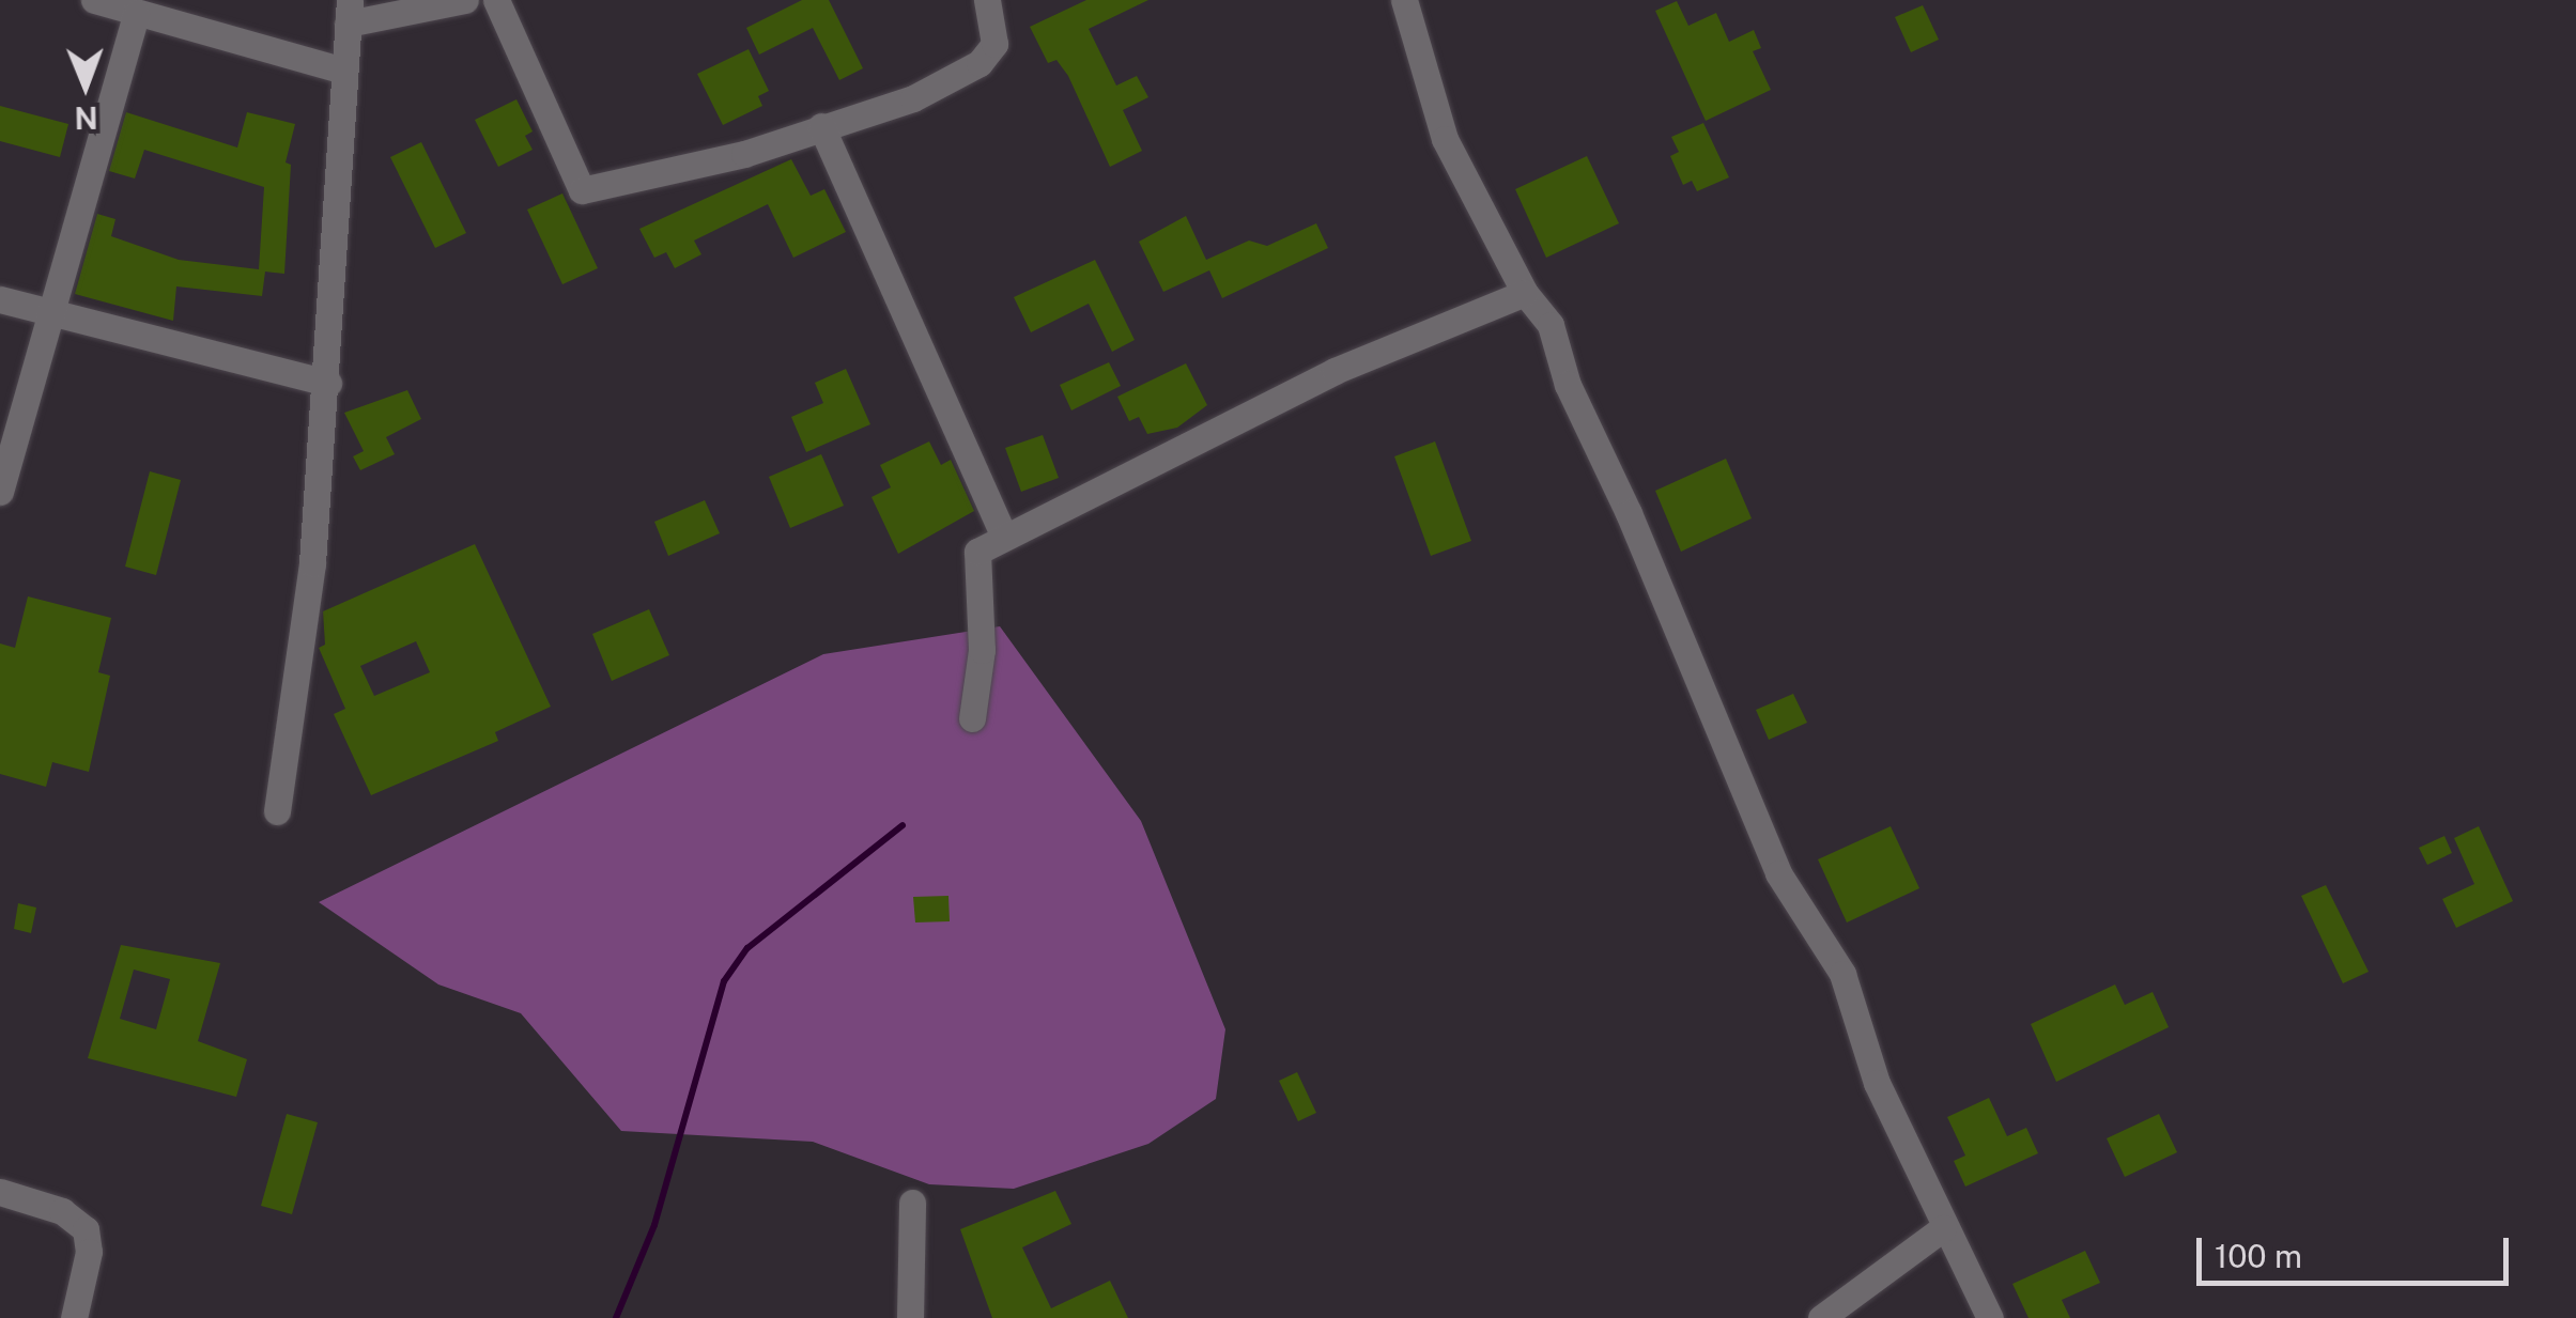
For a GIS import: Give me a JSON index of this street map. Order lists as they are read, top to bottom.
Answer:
{
  "scale_bar": "100 m",
  "north": "bottom"
}
